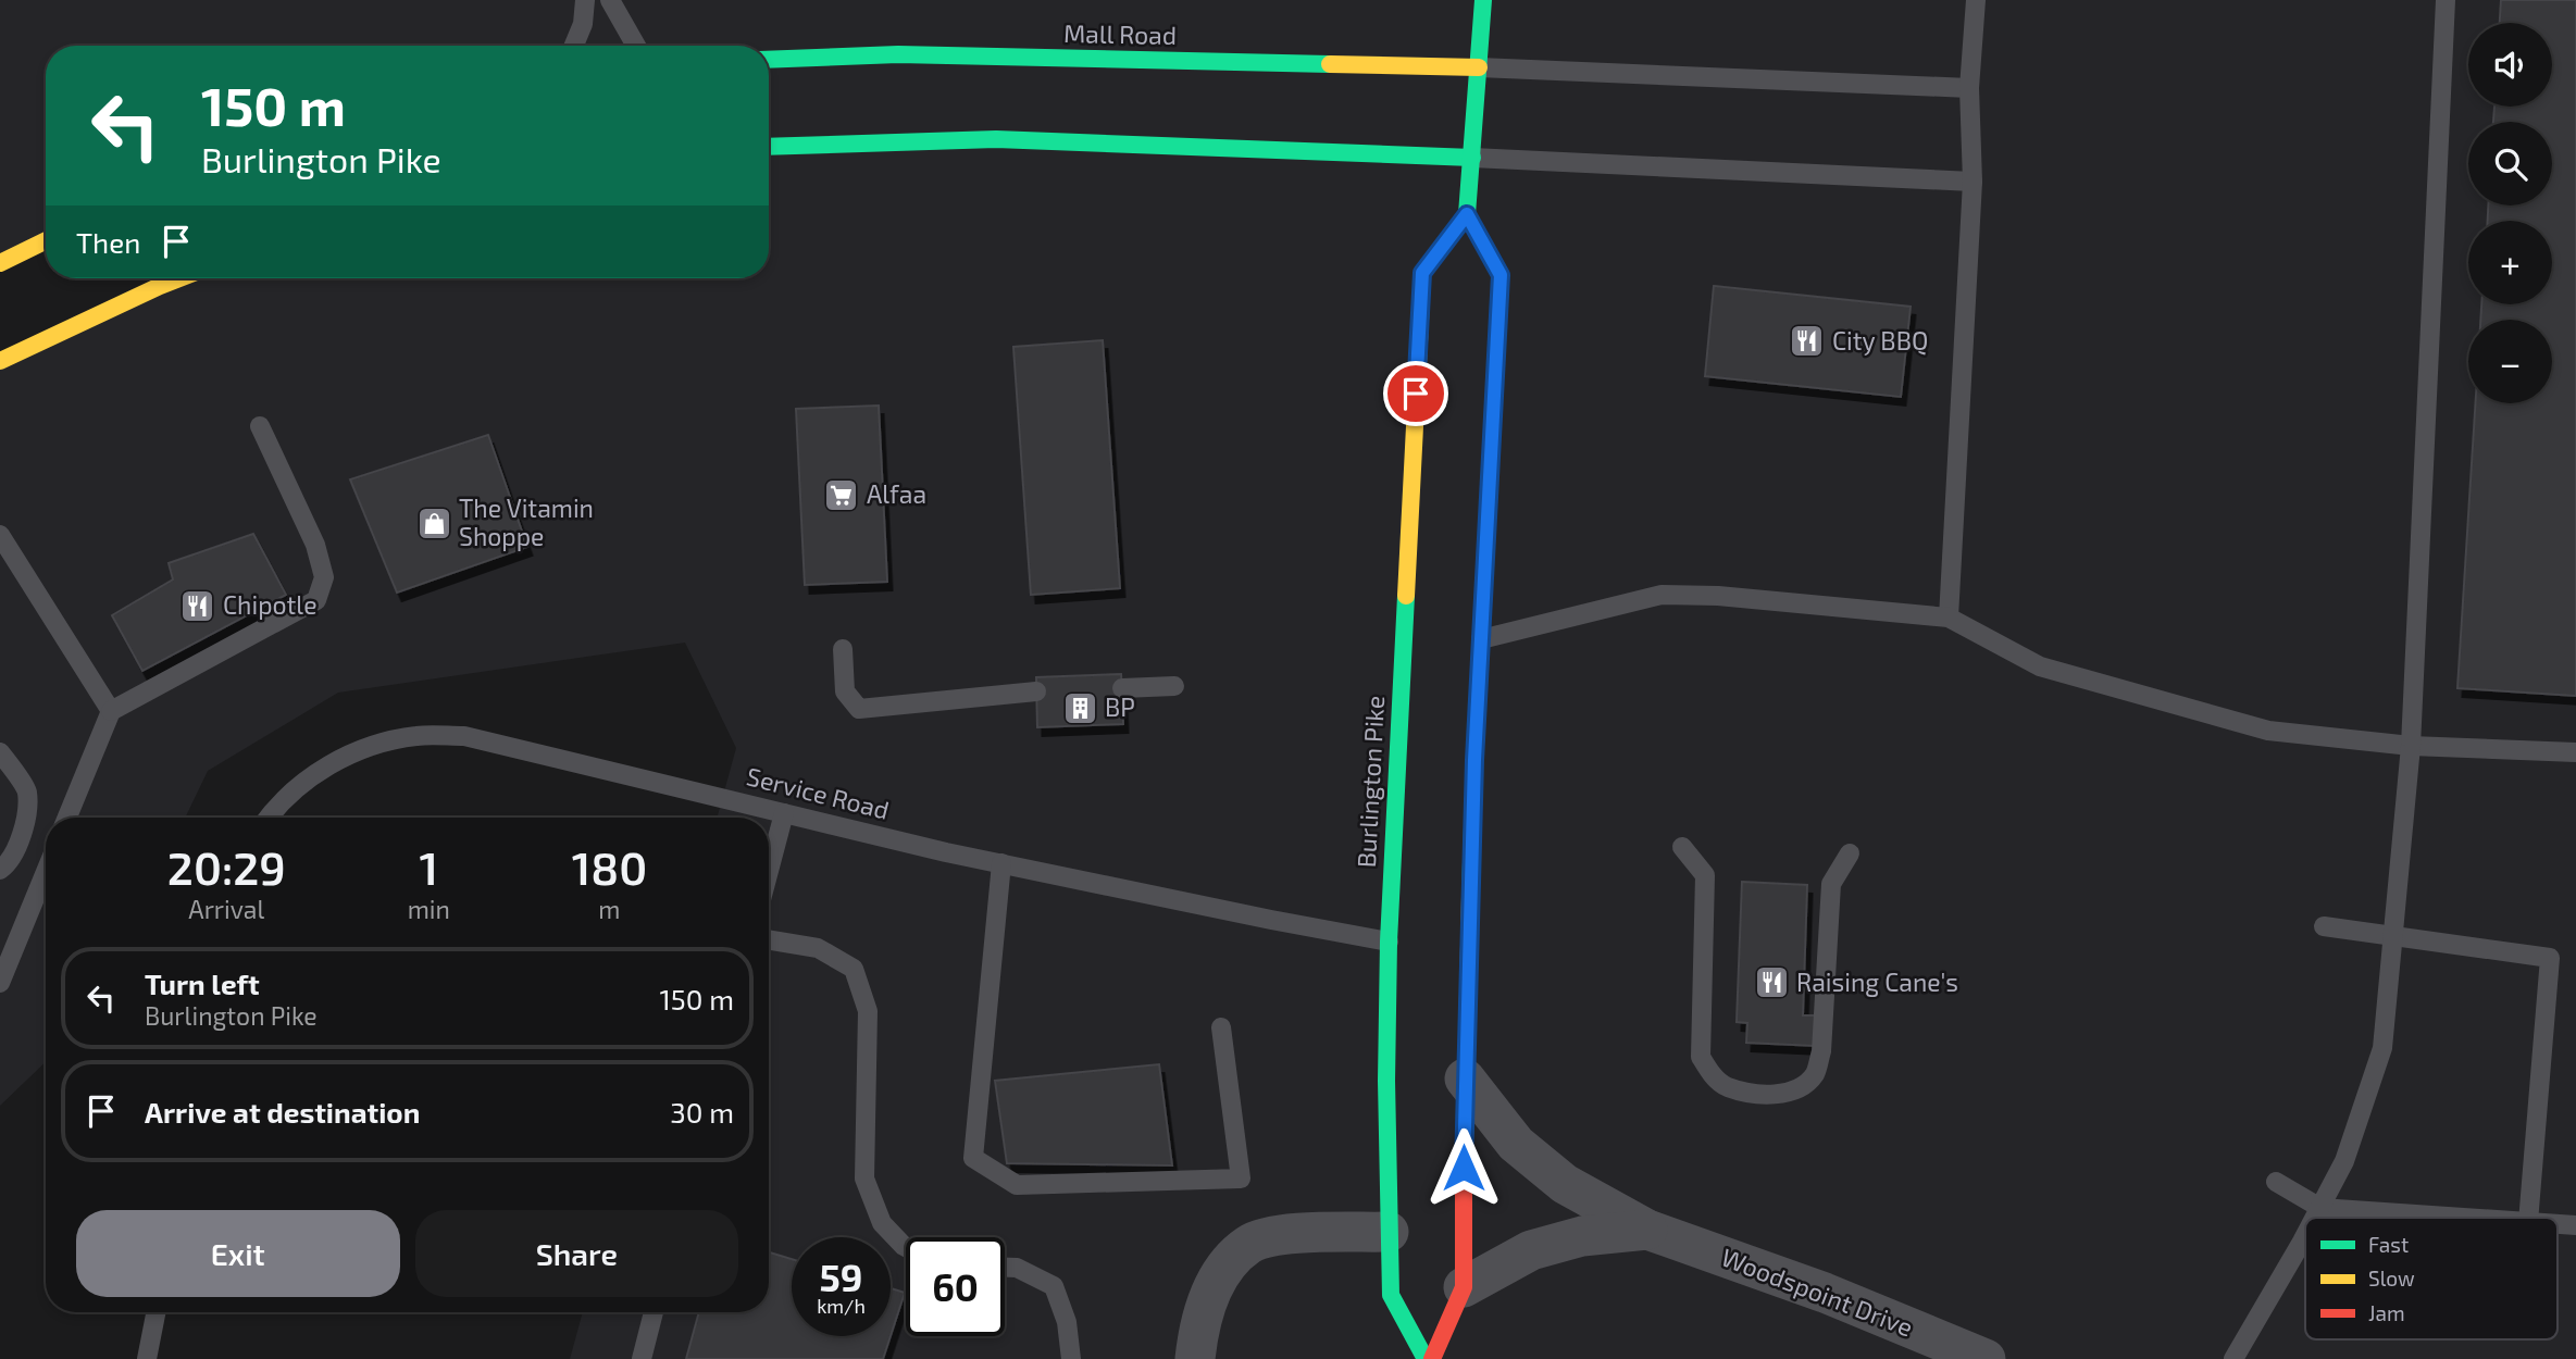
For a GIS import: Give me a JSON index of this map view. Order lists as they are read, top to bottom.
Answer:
{
  "streets": {
    "main road": ["Mall Road", "Burlington Pike"],
    "street": ["Woodspoint Drive"],
    "lane": ["Service Road"]
  },
  "crossings": [
    ["Burlington Pike", "Service Road"]
  ],
  "places": {
    "restaurant": ["City BBQ", "Chipotle", "Raising Cane's"],
    "supermarket": ["Alfaa"],
    "shop": ["The Vitamin Shoppe"],
    "building": ["BP"]
  },
  "legend": ["Fast", "Slow", "Jam"],
  "page": {
    "map_buttons": ["+", "−"],
    "turn": ["150 m", "Burlington Pike"],
    "then": "Then",
    "eta": [
      "20:29",
      "Arrival",
      "1",
      "min",
      "180",
      "m"
    ],
    "list": [
      {
        "name": "Turn left",
        "note": "Burlington Pike",
        "value": "150 m"
      },
      {
        "name": "Arrive at destination",
        "value": "30 m"
      }
    ],
    "buttons": ["Exit", "Share"],
    "speed": "59 km/h",
    "limit": "60"
  }
}
